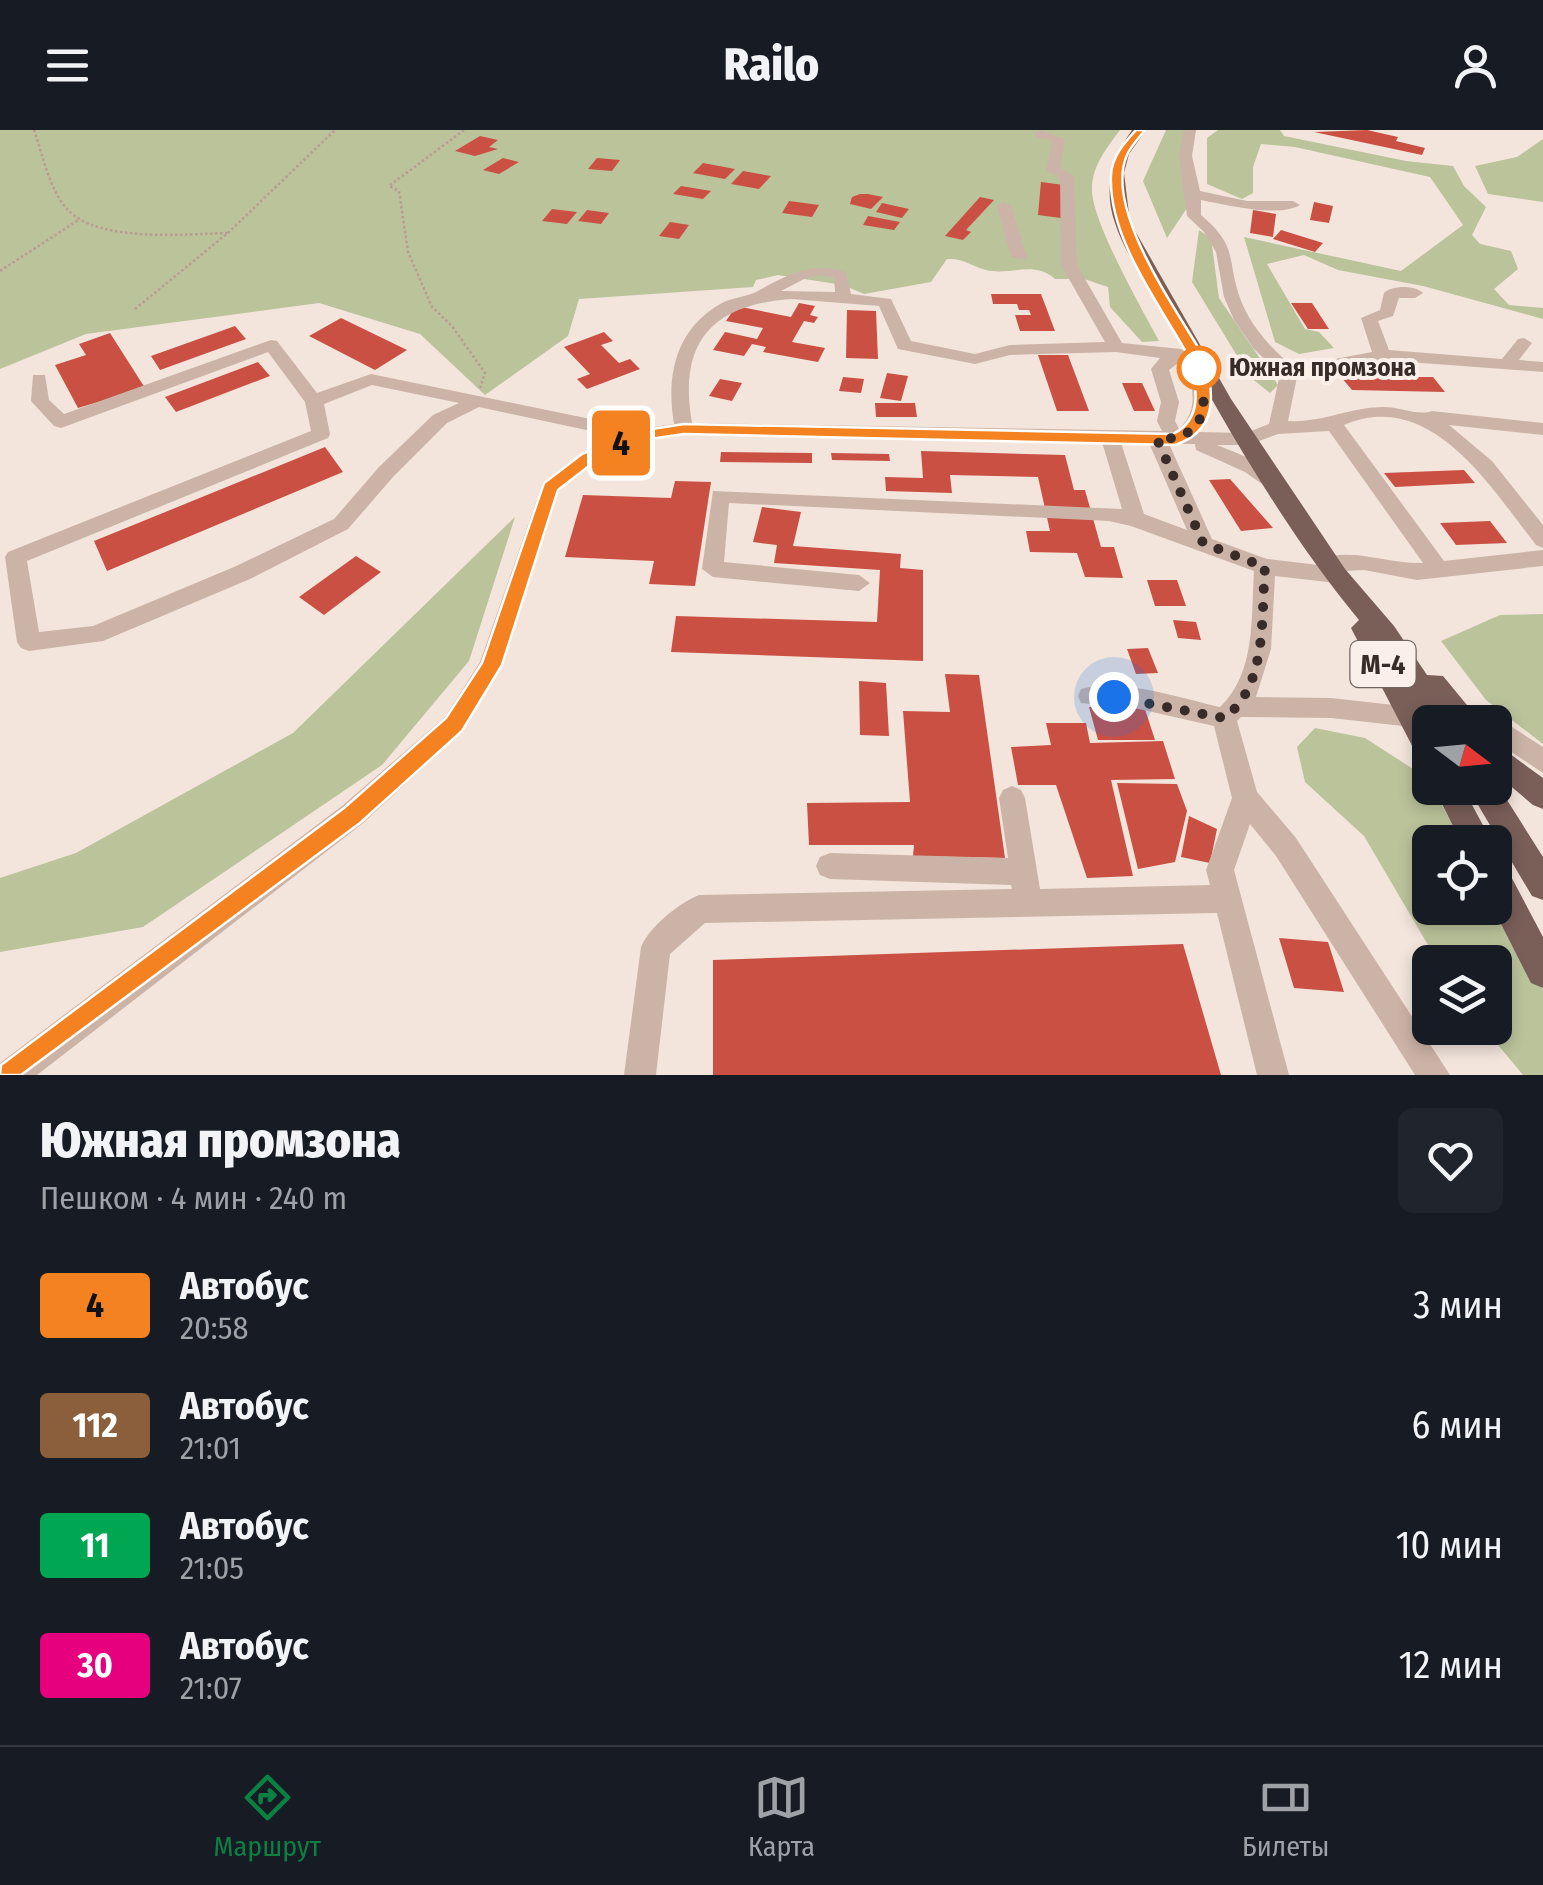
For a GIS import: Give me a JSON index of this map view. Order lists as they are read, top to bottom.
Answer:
{
  "streets": {
    "main road": ["М-4"]
  },
  "places": ["Южная промзона"],
  "lines": ["bus line 4"],
  "north": "right",
  "page": {
    "header": "Railo",
    "on_map": "4",
    "heading": ["Южная промзона", "Пешком · 4 мин · 240 m"],
    "list": [
      {
        "mark": "4",
        "name": "Автобус",
        "note": "20:58",
        "value": "3 мин"
      },
      {
        "mark": "112",
        "name": "Автобус",
        "note": "21:01",
        "value": "6 мин"
      },
      {
        "mark": "11",
        "name": "Автобус",
        "note": "21:05",
        "value": "10 мин"
      },
      {
        "mark": "30",
        "name": "Автобус",
        "note": "21:07",
        "value": "12 мин"
      }
    ],
    "tabs": ["Маршрут", "Карта", "Билеты"]
  }
}
